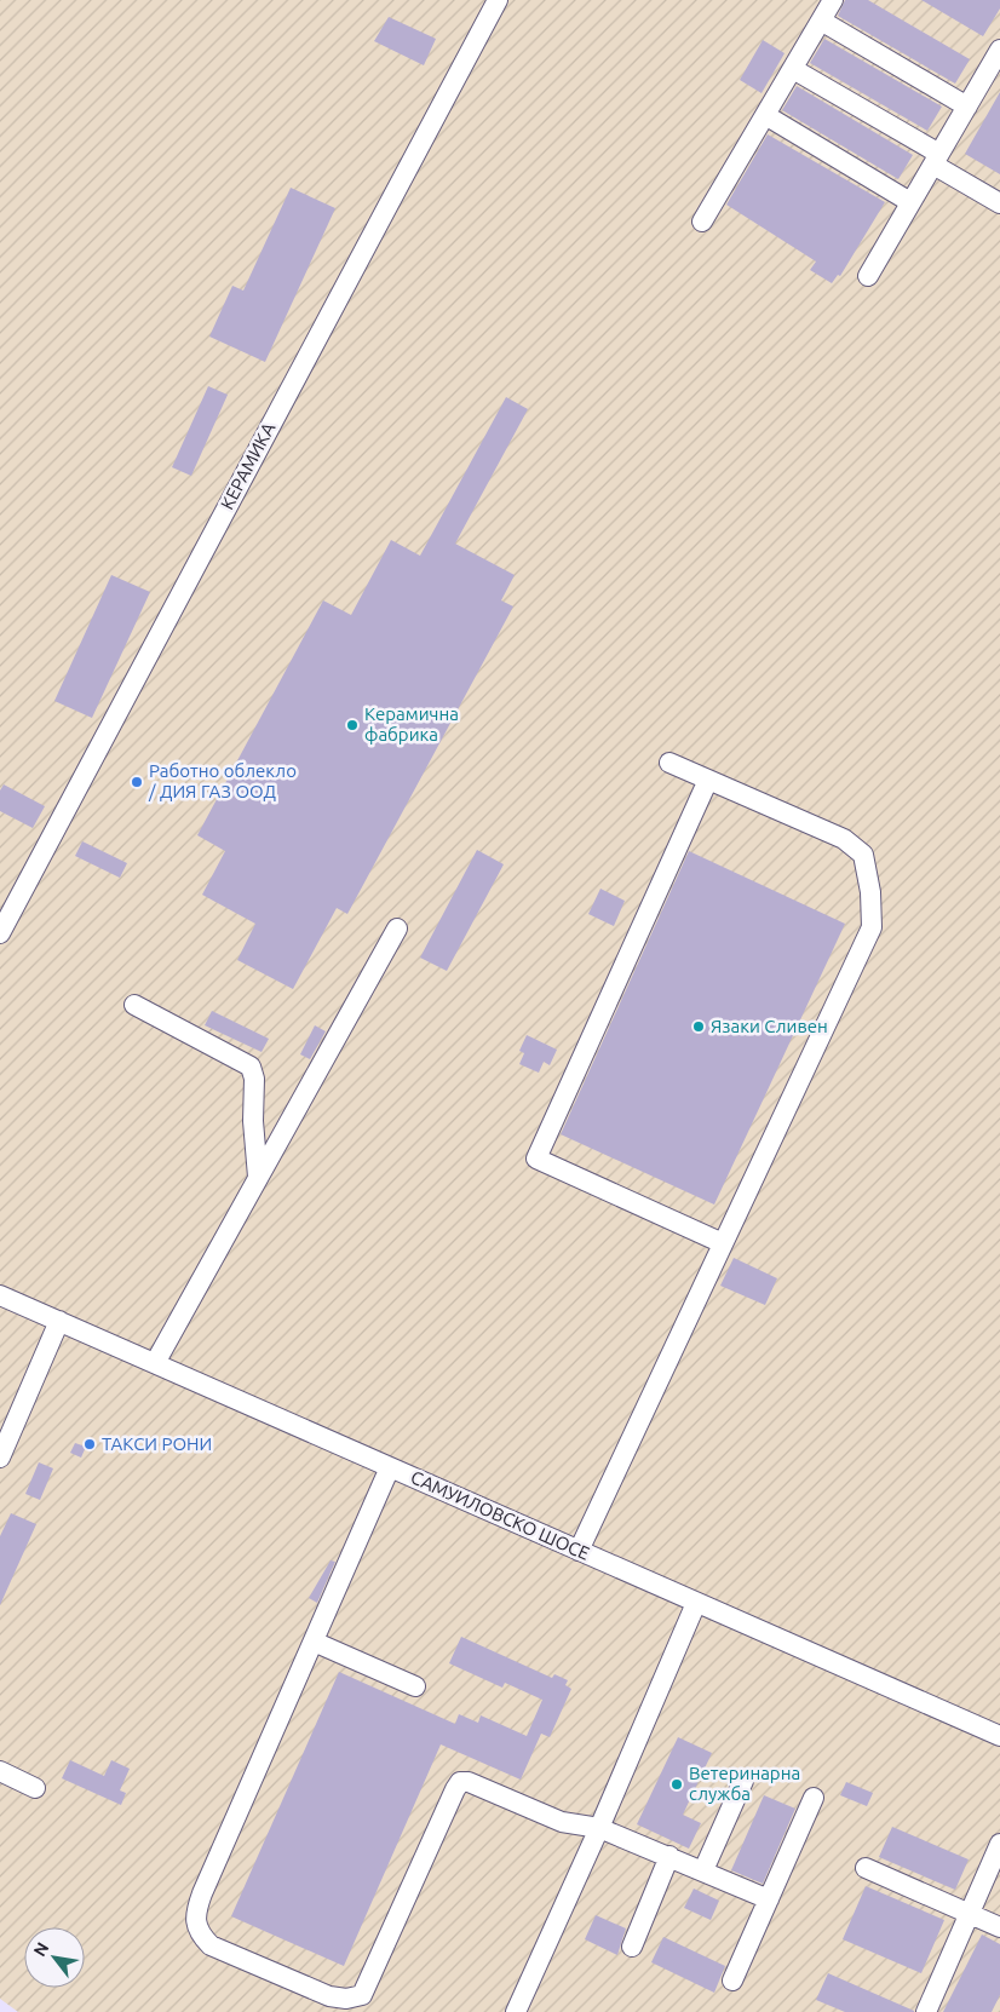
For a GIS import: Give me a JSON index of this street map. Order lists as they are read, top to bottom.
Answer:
{
  "streets": {
    "street": ["КЕРАМИКА", "САМУИЛОВСКО ШОСЕ"]
  },
  "places": [
    "Керамична фабрика",
    "Работно облекло / ДИЯ ГАЗ ООД",
    "Язаки Сливен",
    "ТАКСИ РОНИ",
    "Ветеринарна служба"
  ],
  "north": "top left"
}
